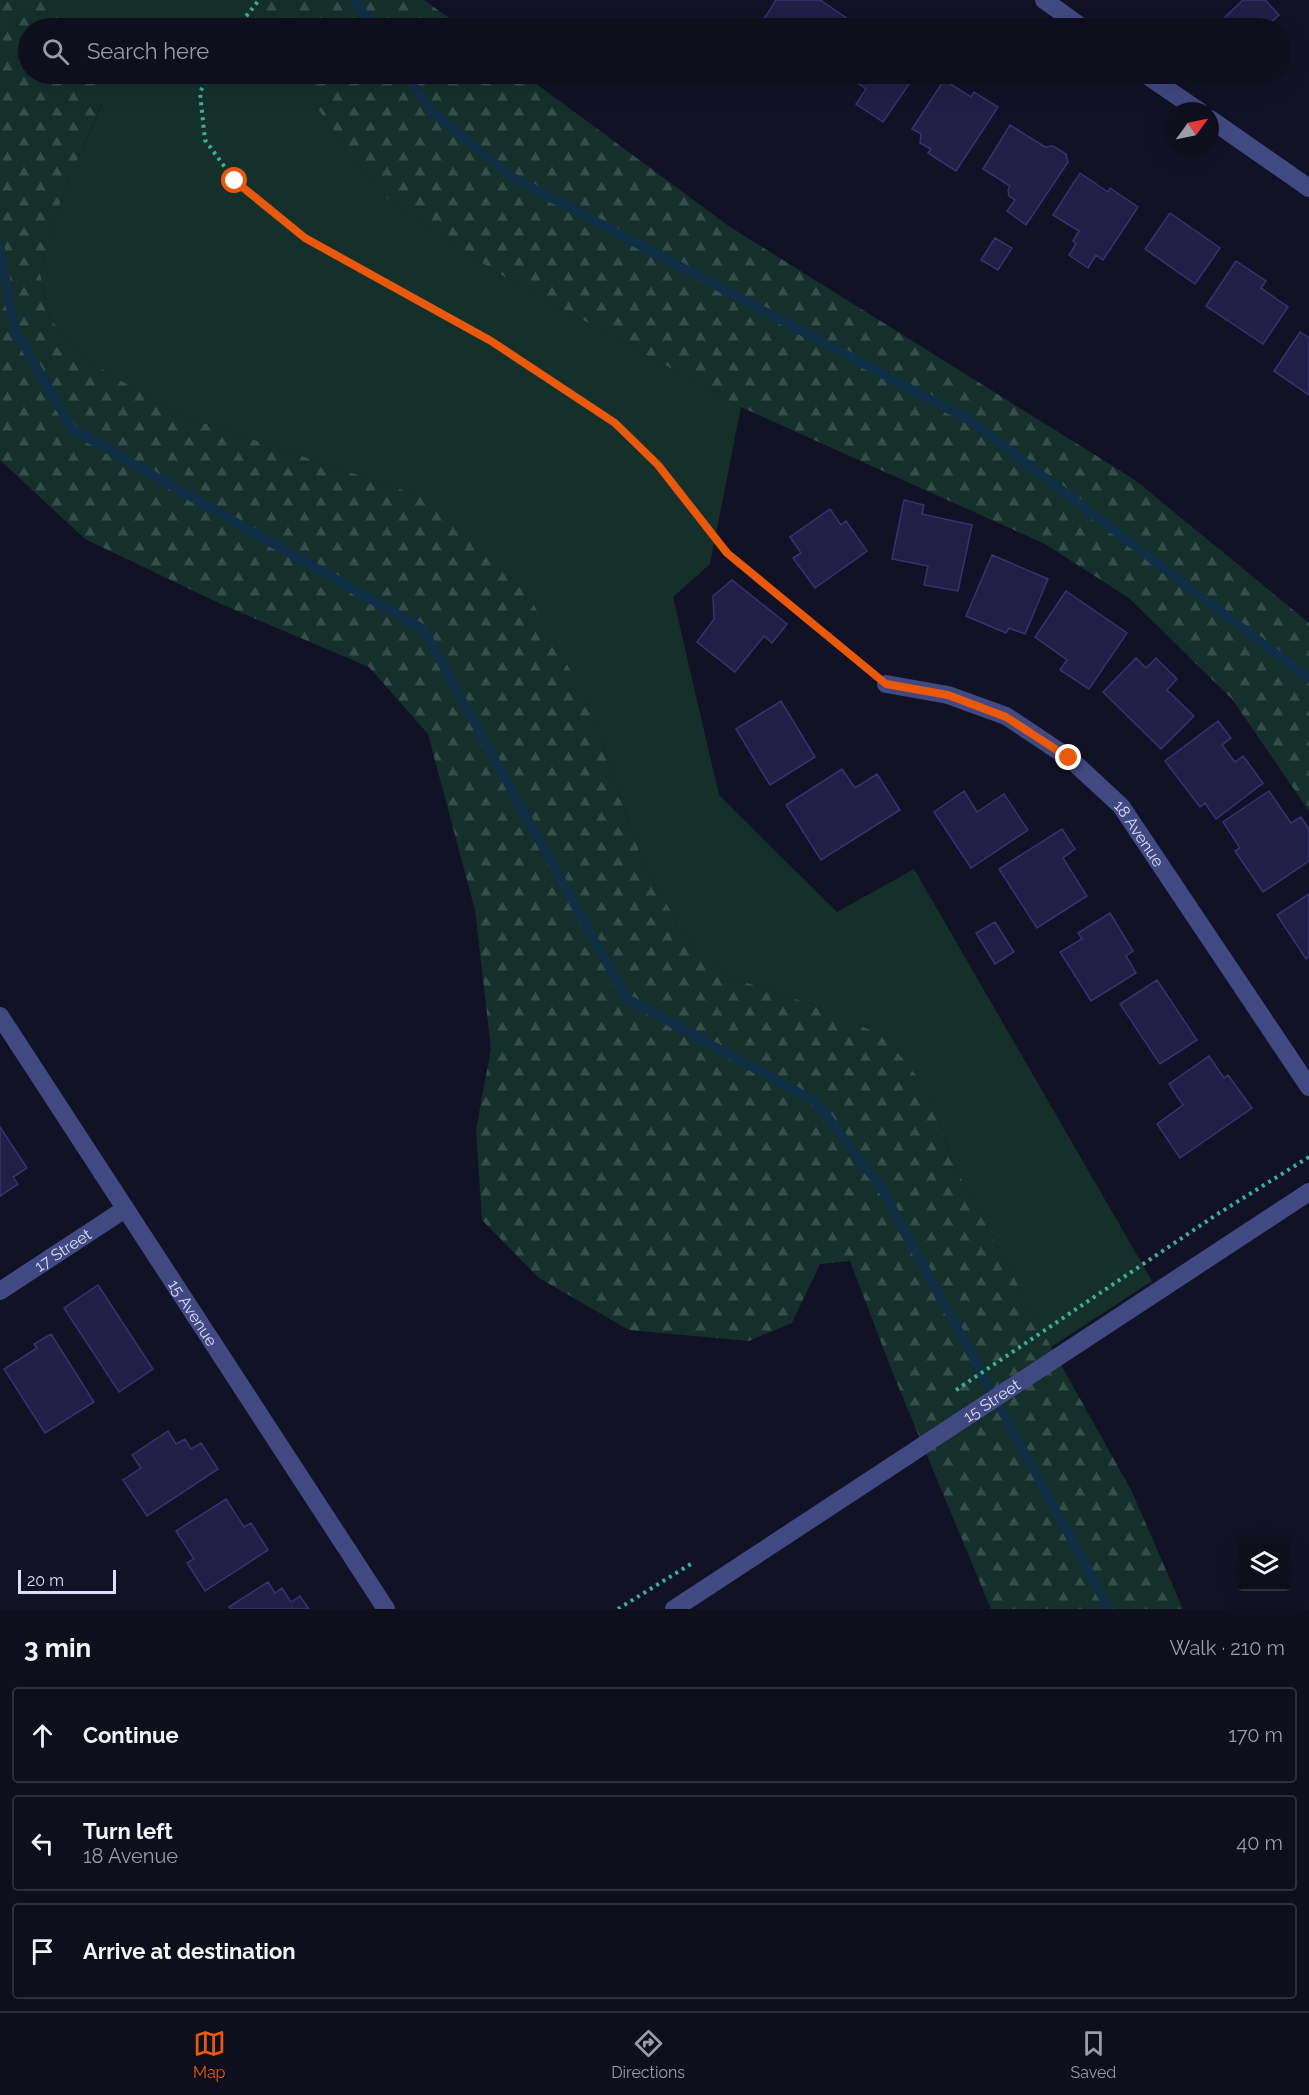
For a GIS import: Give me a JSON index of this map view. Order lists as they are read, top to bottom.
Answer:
{
  "streets": {
    "street": [
      "18 Avenue",
      "17 Street",
      "15 Avenue",
      "15 Street"
    ]
  },
  "crossings": [
    ["17 Street", "15 Avenue"]
  ],
  "scale_bar": "20 m",
  "north": "top right",
  "page": {
    "search": "Search here",
    "scale": "20 m",
    "heading": ["3 min", "Walk · 210 m"],
    "list": [
      ["Continue", "170 m"],
      ["Turn left", "18 Avenue", "40 m"],
      "Arrive at destination"
    ],
    "nav": ["Map", "Directions", "Saved"]
  }
}
